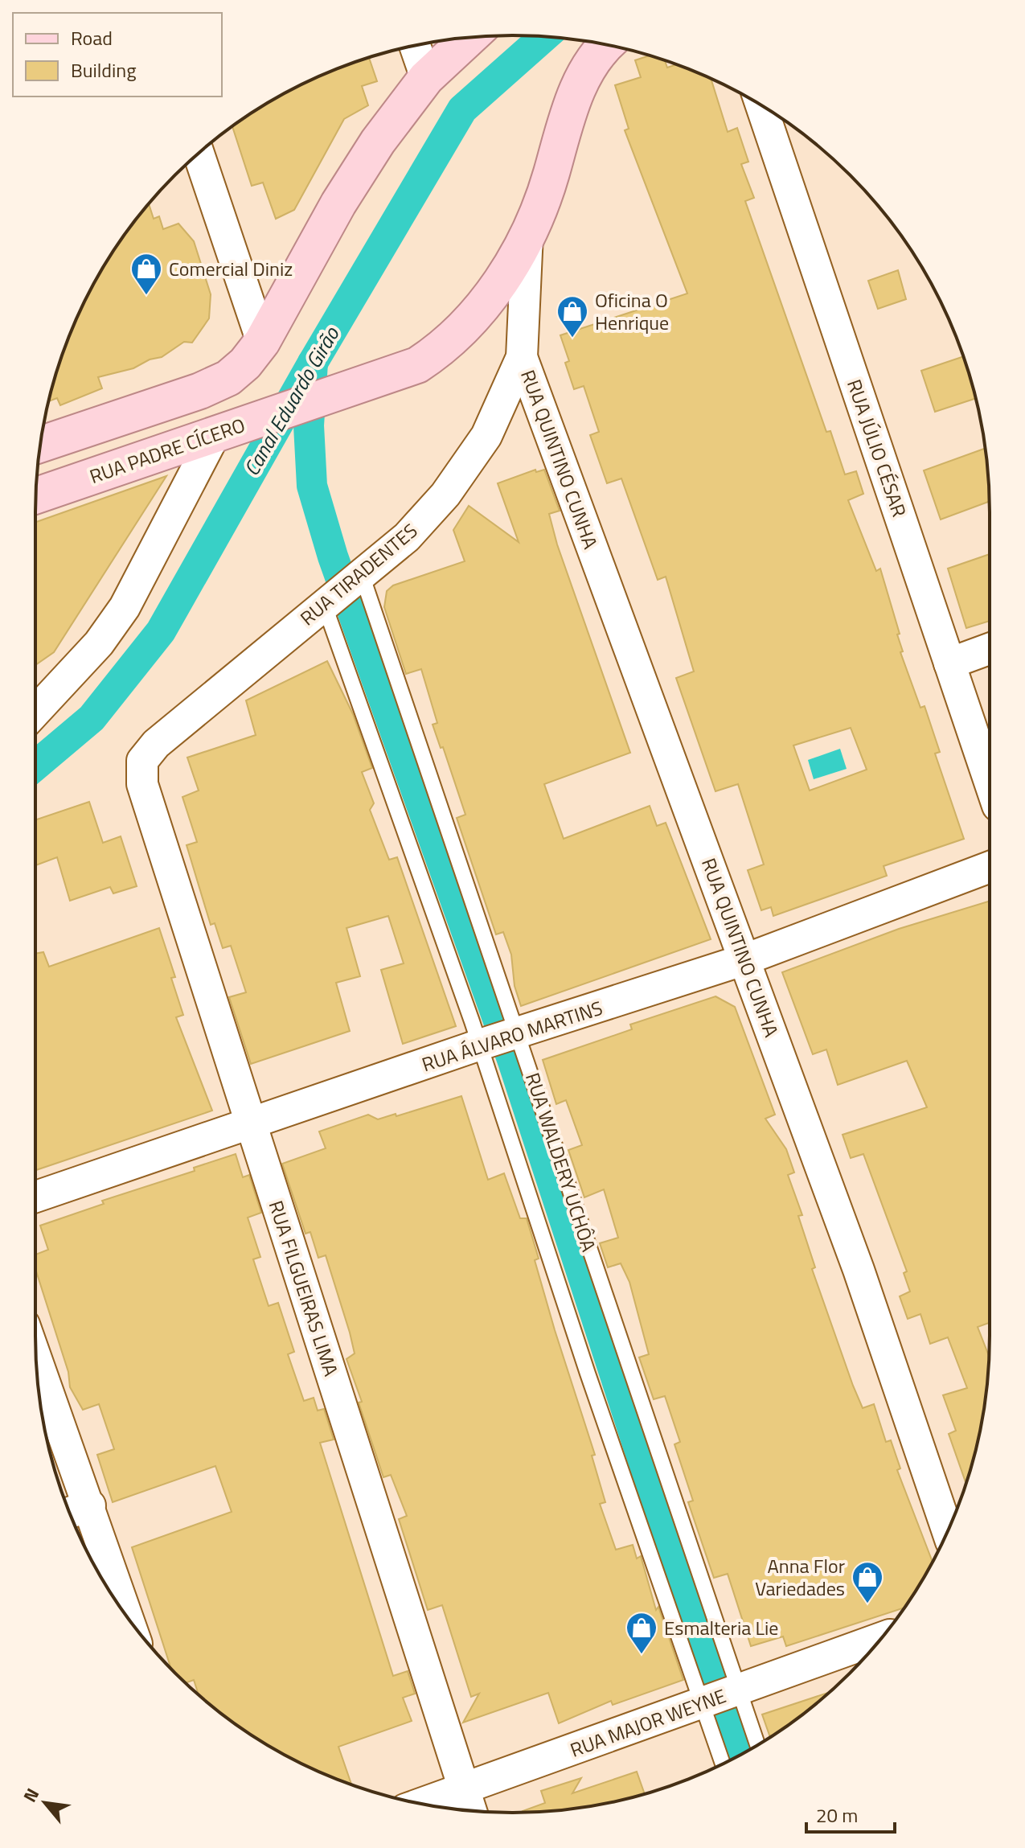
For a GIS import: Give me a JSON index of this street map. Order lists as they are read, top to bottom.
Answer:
{
  "streets": {
    "main road": ["RUA PADRE CÍCERO"],
    "street": [
      "RUA JÚLIO CÉSAR",
      "RUA QUINTINO CUNHA",
      "RUA TIRADENTES",
      "RUA ÁLVARO MARTINS",
      "RUA FILGUEIRAS LIMA",
      "RUA MAJOR WEYNE"
    ],
    "lane": ["RUA WALDERY UCHÔA"]
  },
  "crossings": [
    ["RUA PADRE CÍCERO", "RUA TIRADENTES"],
    ["RUA QUINTINO CUNHA", "RUA TIRADENTES"],
    ["RUA QUINTINO CUNHA", "RUA ÁLVARO MARTINS"],
    ["RUA TIRADENTES", "RUA WALDERY UCHÔA"],
    ["RUA TIRADENTES", "RUA FILGUEIRAS LIMA"],
    ["RUA ÁLVARO MARTINS", "RUA WALDERY UCHÔA"],
    ["RUA ÁLVARO MARTINS", "RUA FILGUEIRAS LIMA"],
    ["RUA WALDERY UCHÔA", "RUA MAJOR WEYNE"],
    ["RUA FILGUEIRAS LIMA", "RUA MAJOR WEYNE"]
  ],
  "water": ["Canal Eduardo Girão"],
  "places": {
    "shop": [
      "Comercial Diniz",
      "Oficina O Henrique",
      "Anna Flor Variedades",
      "Esmalteria Lie"
    ]
  },
  "legend": ["Road", "Building"],
  "scale_bar": "20 m",
  "north": "top left"
}
